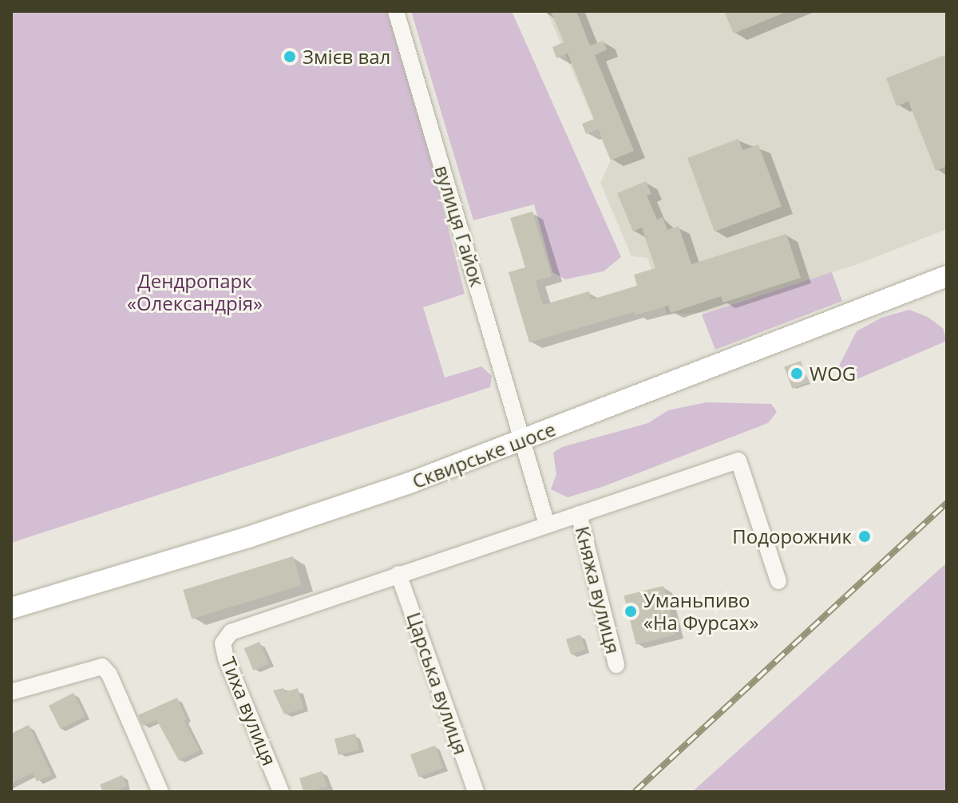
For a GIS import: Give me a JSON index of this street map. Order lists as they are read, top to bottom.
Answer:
{
  "streets": {
    "main road": ["Сквирське шосе"],
    "street": [
      "вулиця Гайок",
      "Княжа вулиця",
      "Царська вулиця",
      "Тиха вулиця"
    ]
  },
  "crossings": [
    ["вулиця Гайок", "Сквирське шосе"],
    ["Царська вулиця", "Тиха вулиця"]
  ],
  "parks": ["Дендропарк «Олександрія»"],
  "places": [
    "Змієв вал",
    "WOG",
    "Подорожник",
    "Уманьпиво «На Фурсах»"
  ]
}
